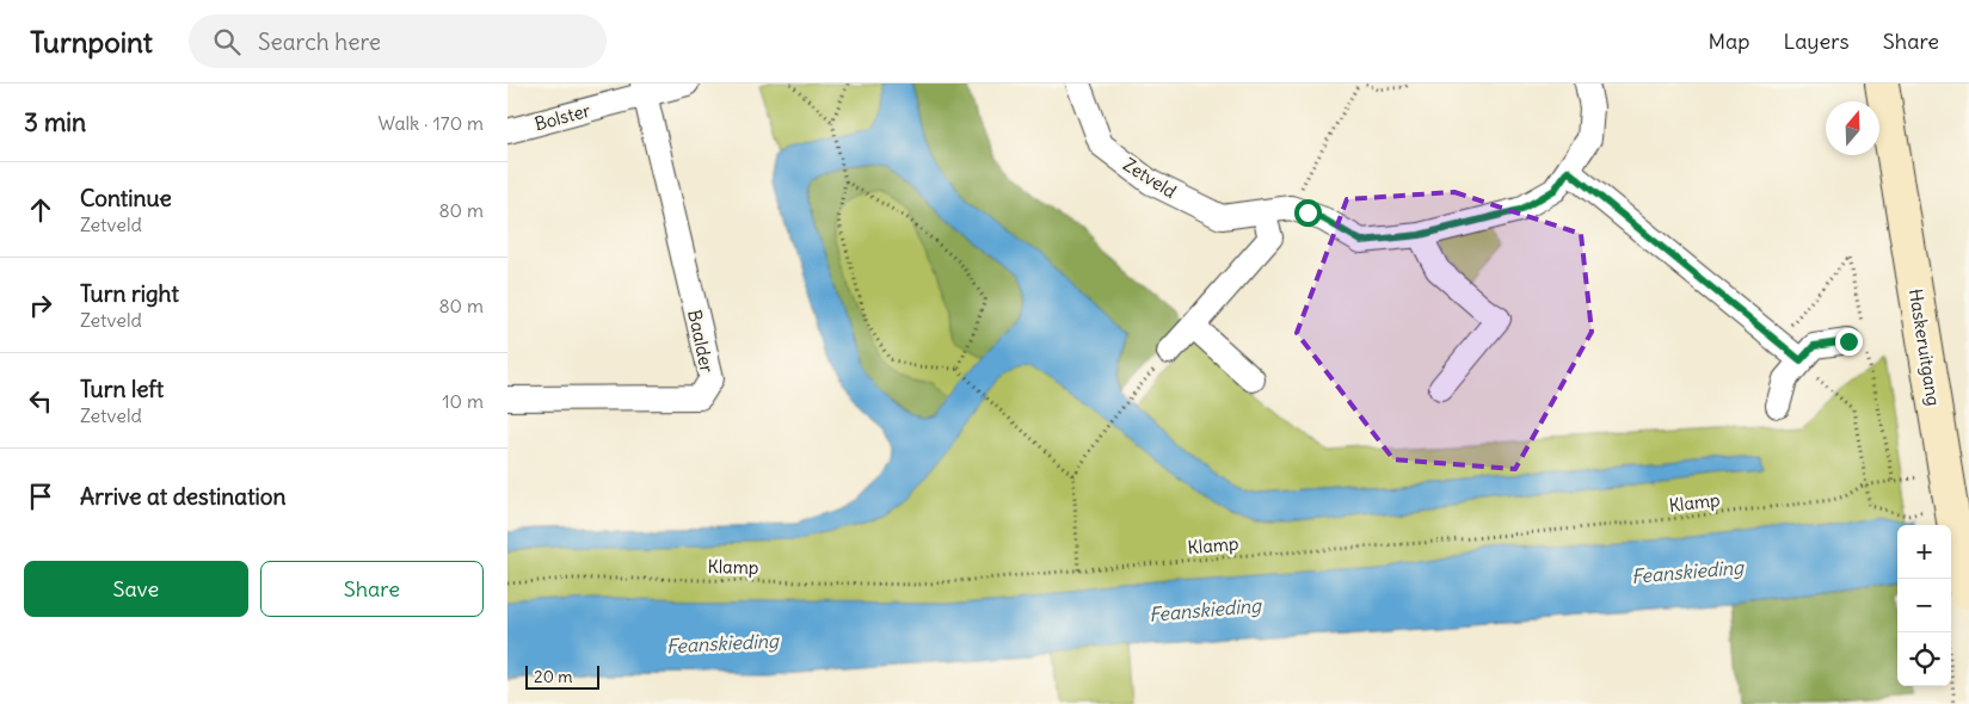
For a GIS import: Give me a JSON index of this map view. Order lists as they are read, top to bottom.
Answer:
{
  "streets": {
    "main road": ["Haskeruitgang"],
    "street": ["Bolster", "Zetveld", "Baalder"],
    "path": ["Klamp"]
  },
  "crossings": [
    ["Bolster", "Baalder"]
  ],
  "water": ["Feanskieding"],
  "scale_bar": "20 m",
  "north": "top",
  "page": {
    "header": "Turnpoint",
    "search": "Search here",
    "nav": ["Map", "Layers", "Share"],
    "heading": ["3 min", "Walk · 170 m"],
    "list": [
      ["Continue", "Zetveld", "80 m"],
      ["Turn right", "Zetveld", "80 m"],
      ["Turn left", "Zetveld", "10 m"],
      "Arrive at destination"
    ],
    "map_buttons": ["+", "−"],
    "buttons": ["Save", "Share"],
    "scale": "20 m"
  }
}
